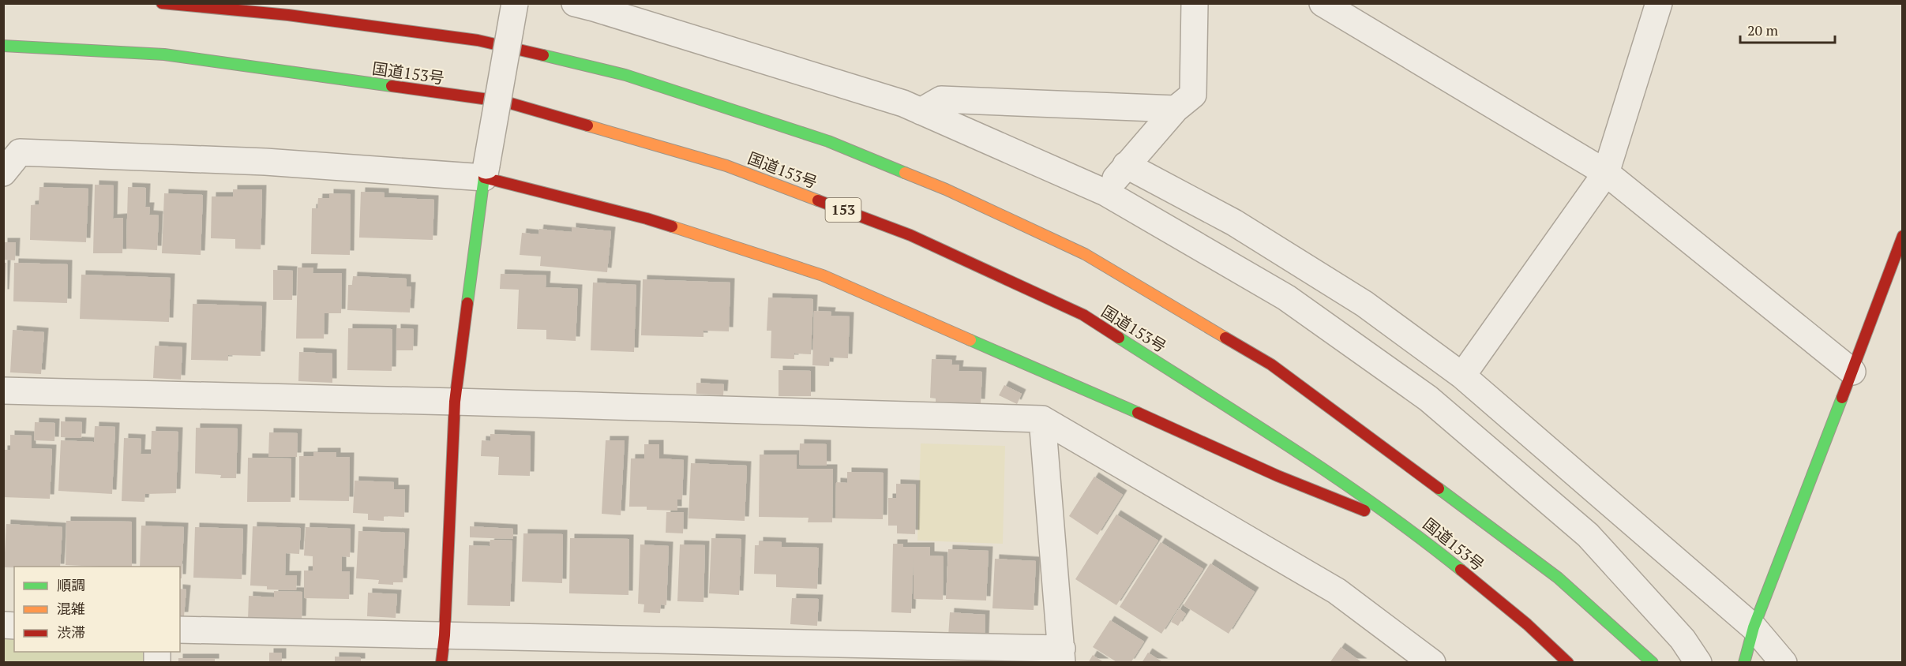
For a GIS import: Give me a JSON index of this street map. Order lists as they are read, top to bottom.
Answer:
{
  "streets": {
    "main road": ["国道153号", "153"]
  },
  "legend": ["順調", "混雑", "渋滞"],
  "scale_bar": "20 m"
}
